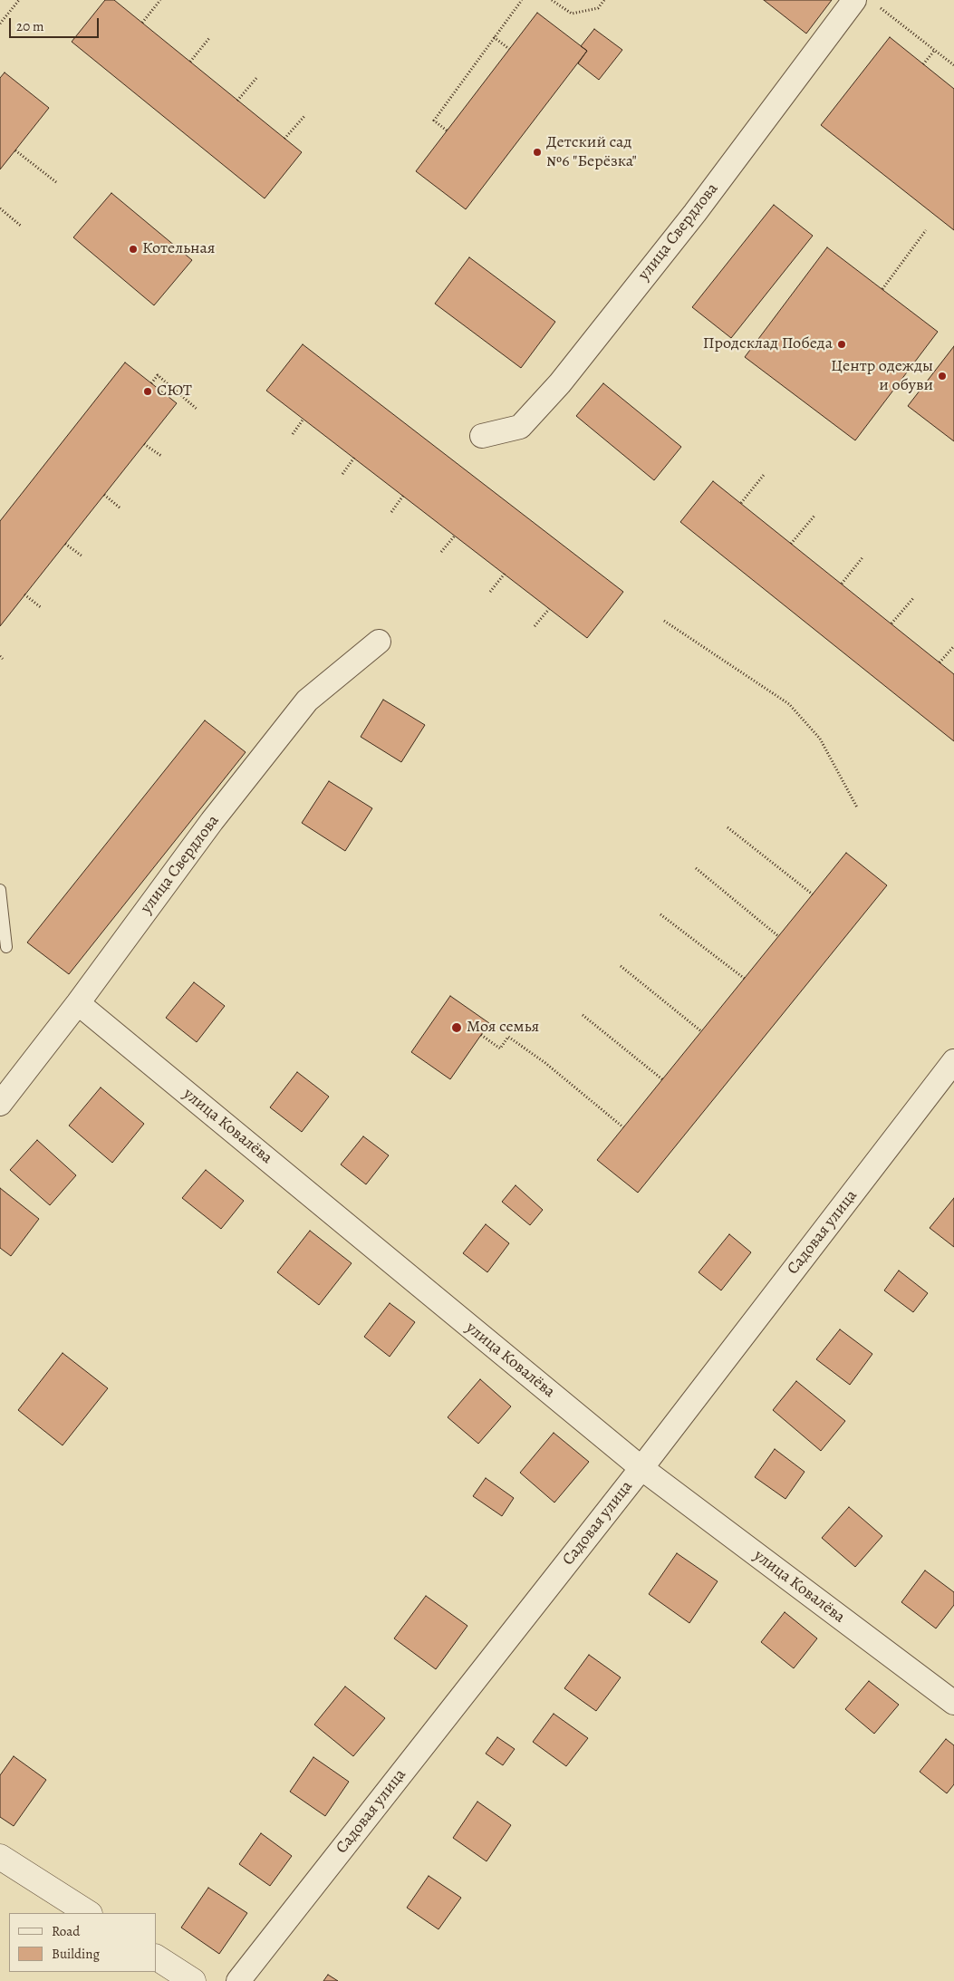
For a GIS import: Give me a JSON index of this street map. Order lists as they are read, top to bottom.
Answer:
{
  "streets": {
    "street": ["улица Свердлова", "улица Ковалёва", "Садовая улица"]
  },
  "crossings": [
    ["улица Свердлова", "улица Ковалёва"],
    ["улица Ковалёва", "Садовая улица"]
  ],
  "places": [
    "Детский сад №6 \"Берёзка\"",
    "Котельная",
    "Продсклад Победа",
    "Центр одежды и обуви",
    "СЮТ",
    "Моя семья"
  ],
  "legend": ["Road", "Building"],
  "scale_bar": "20 m"
}
